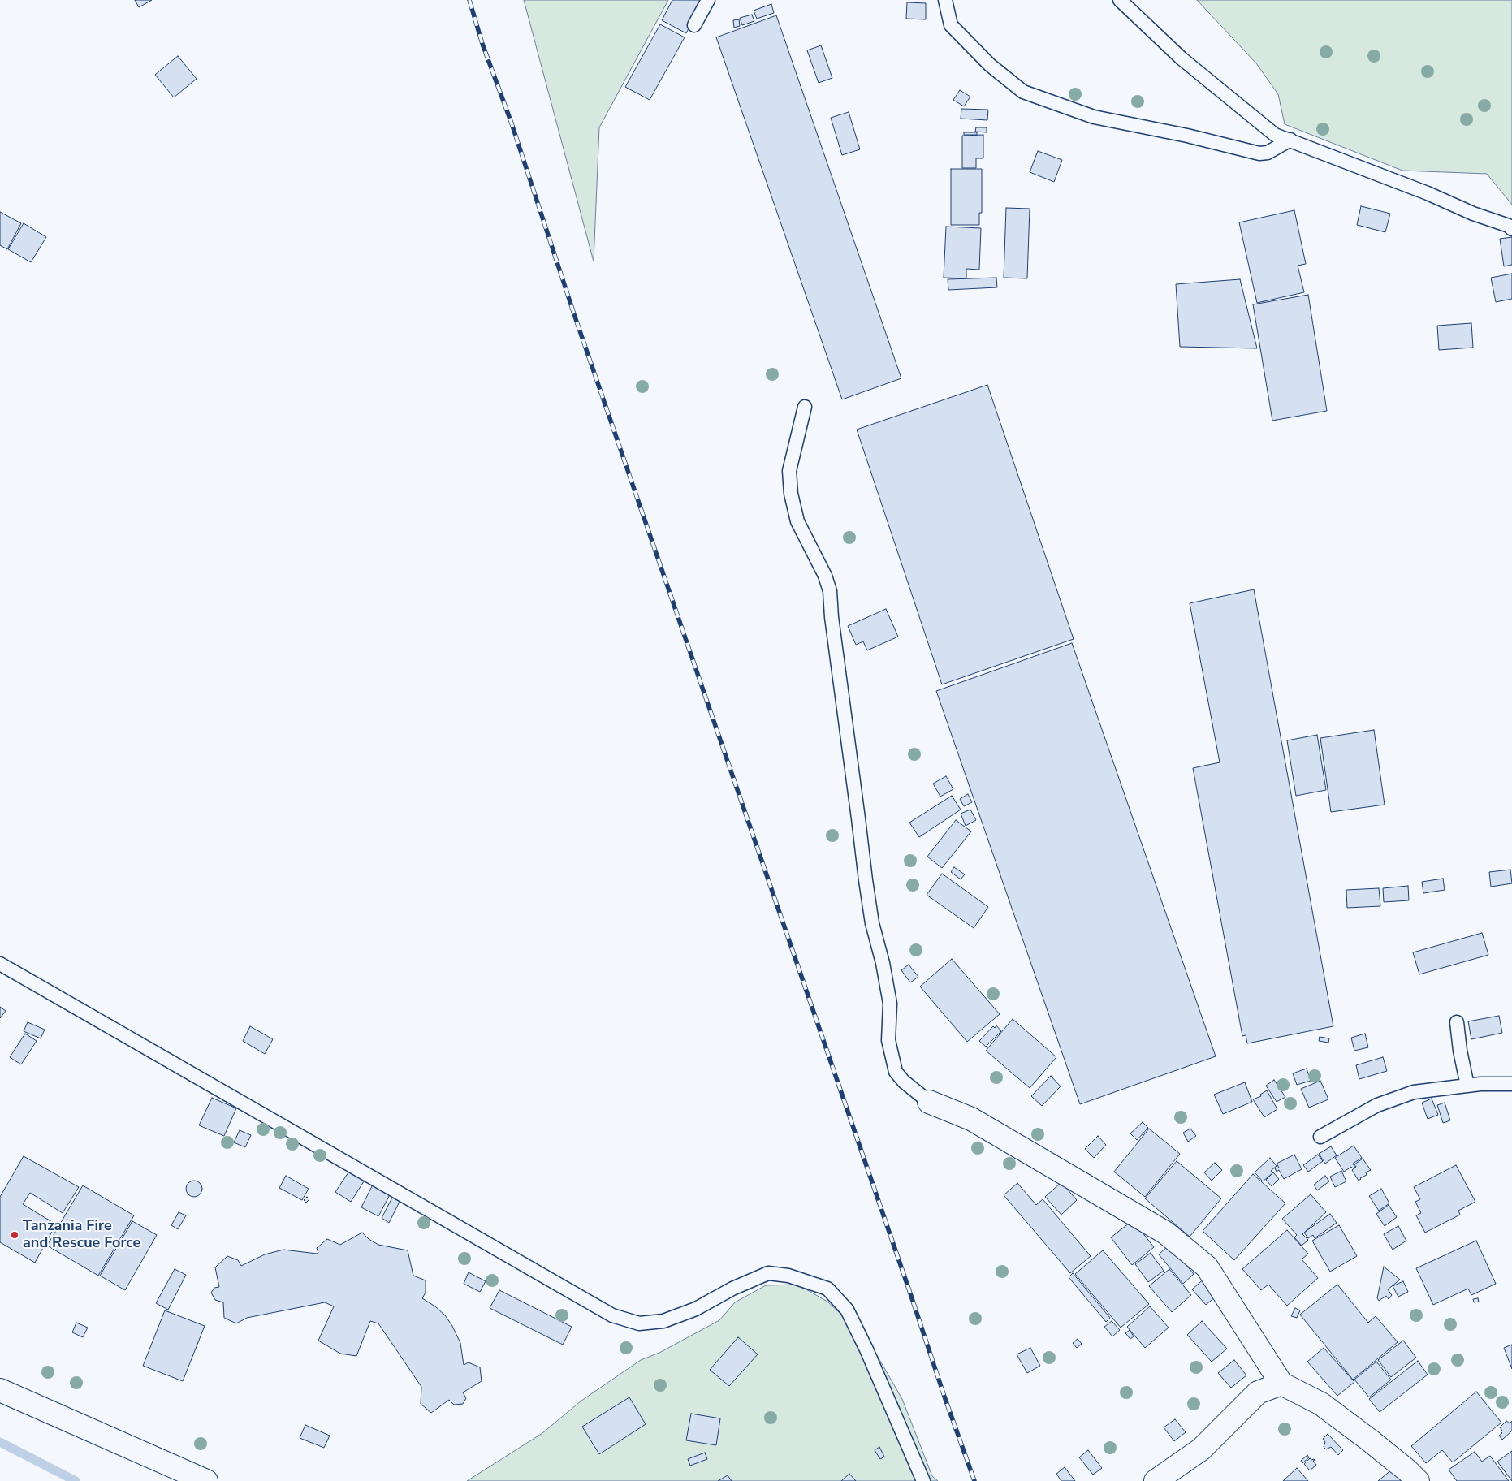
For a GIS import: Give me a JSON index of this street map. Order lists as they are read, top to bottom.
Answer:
{
  "places": ["Tanzania Fire and Rescue Force"]
}
